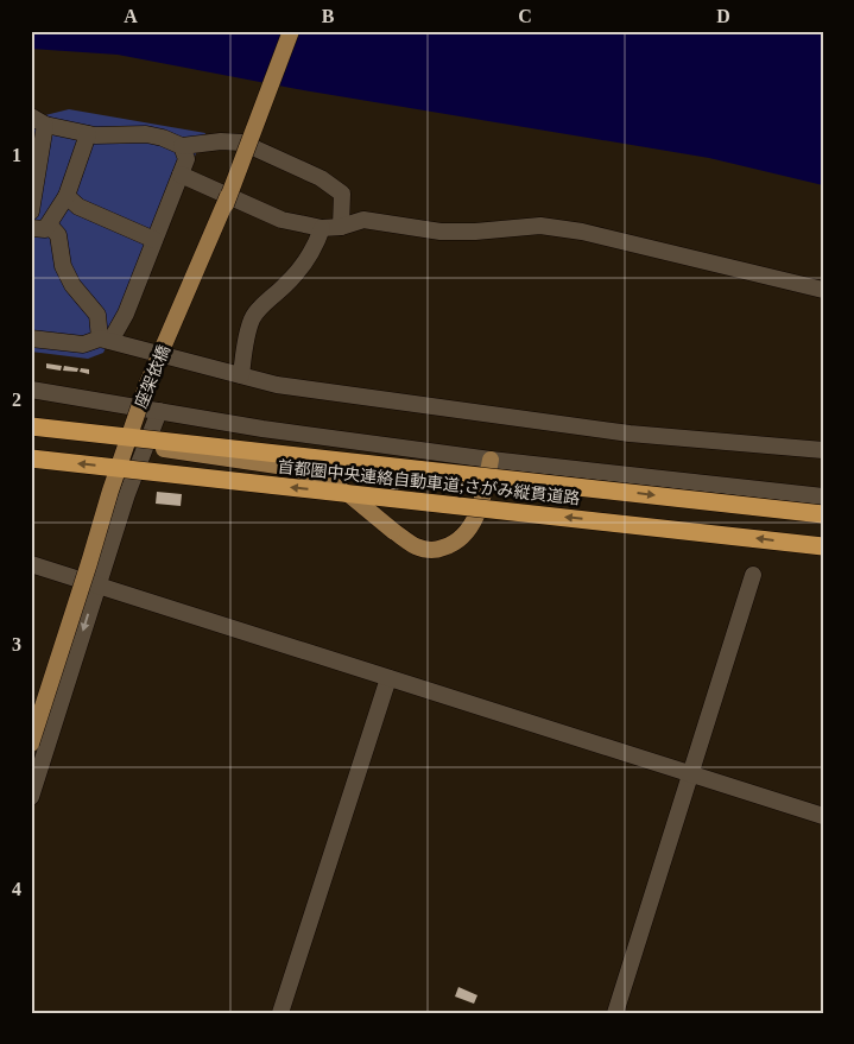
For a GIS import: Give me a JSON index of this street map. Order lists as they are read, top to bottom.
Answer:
{
  "streets": {
    "highway": ["首都圏中央連絡自動車道;さがみ縦貫道路"],
    "main road": ["座架依橋"]
  },
  "grid": {
    "columns": [
      "A",
      "B",
      "C",
      "D"
    ],
    "rows": [
      "1",
      "2",
      "3",
      "4"
    ]
  }
}
